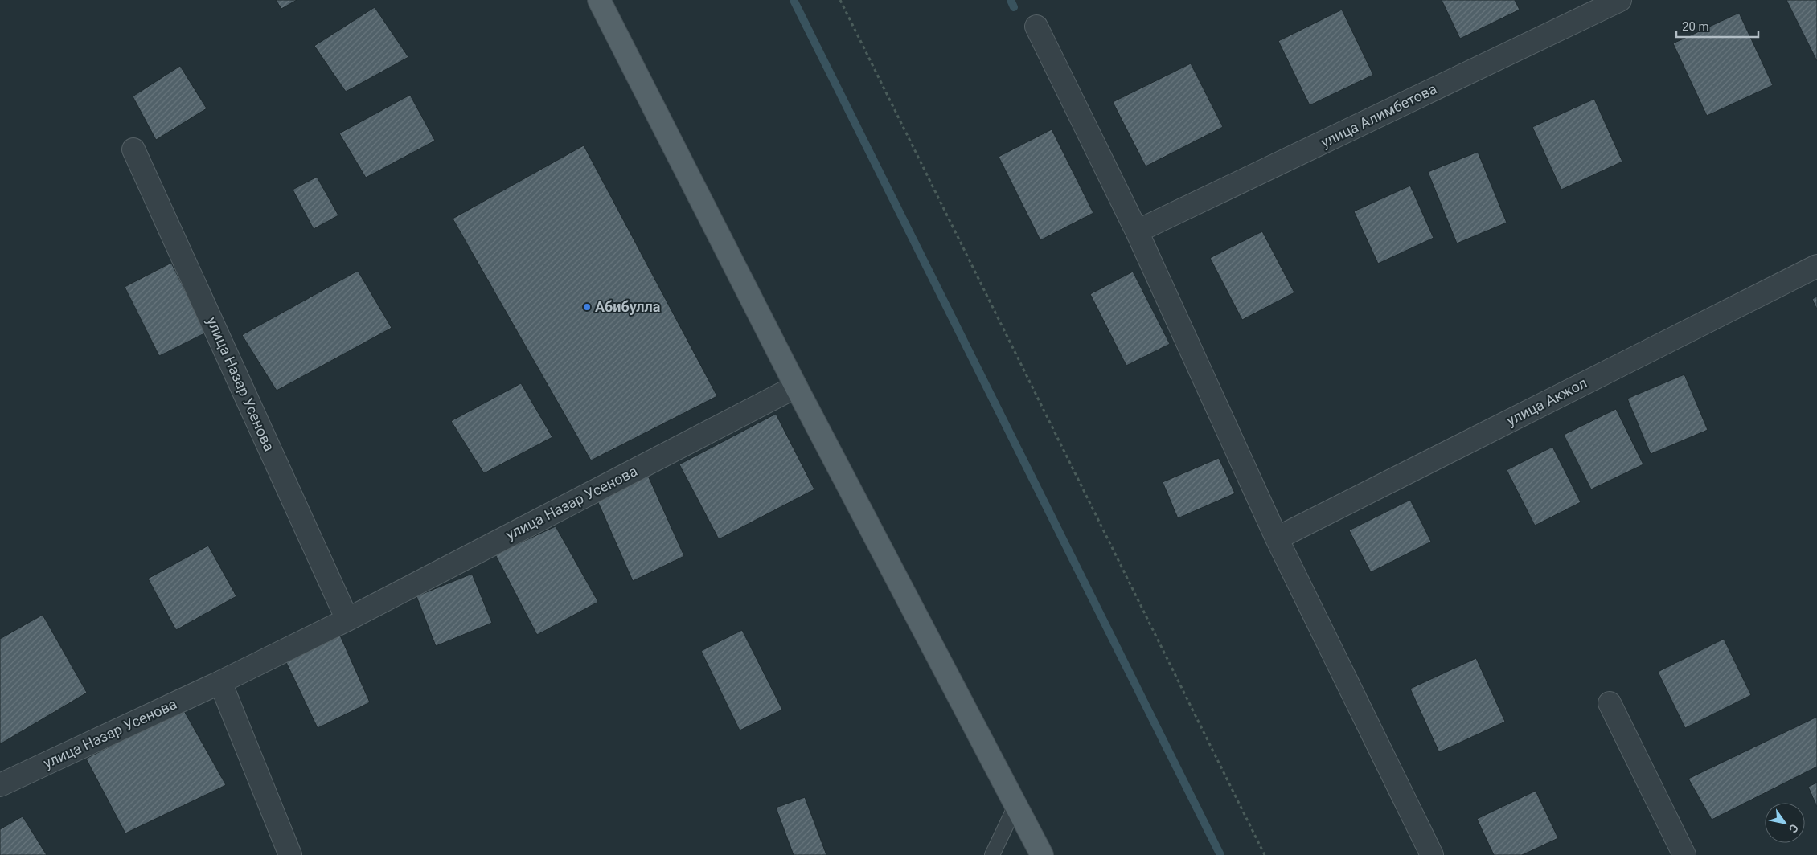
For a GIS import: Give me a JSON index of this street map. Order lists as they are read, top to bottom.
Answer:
{
  "streets": {
    "street": ["улица Алимбетова", "улица Назар Усенова", "улица Акжол"]
  },
  "places": ["Абибулла"],
  "scale_bar": "20 m",
  "north": "bottom right"
}
